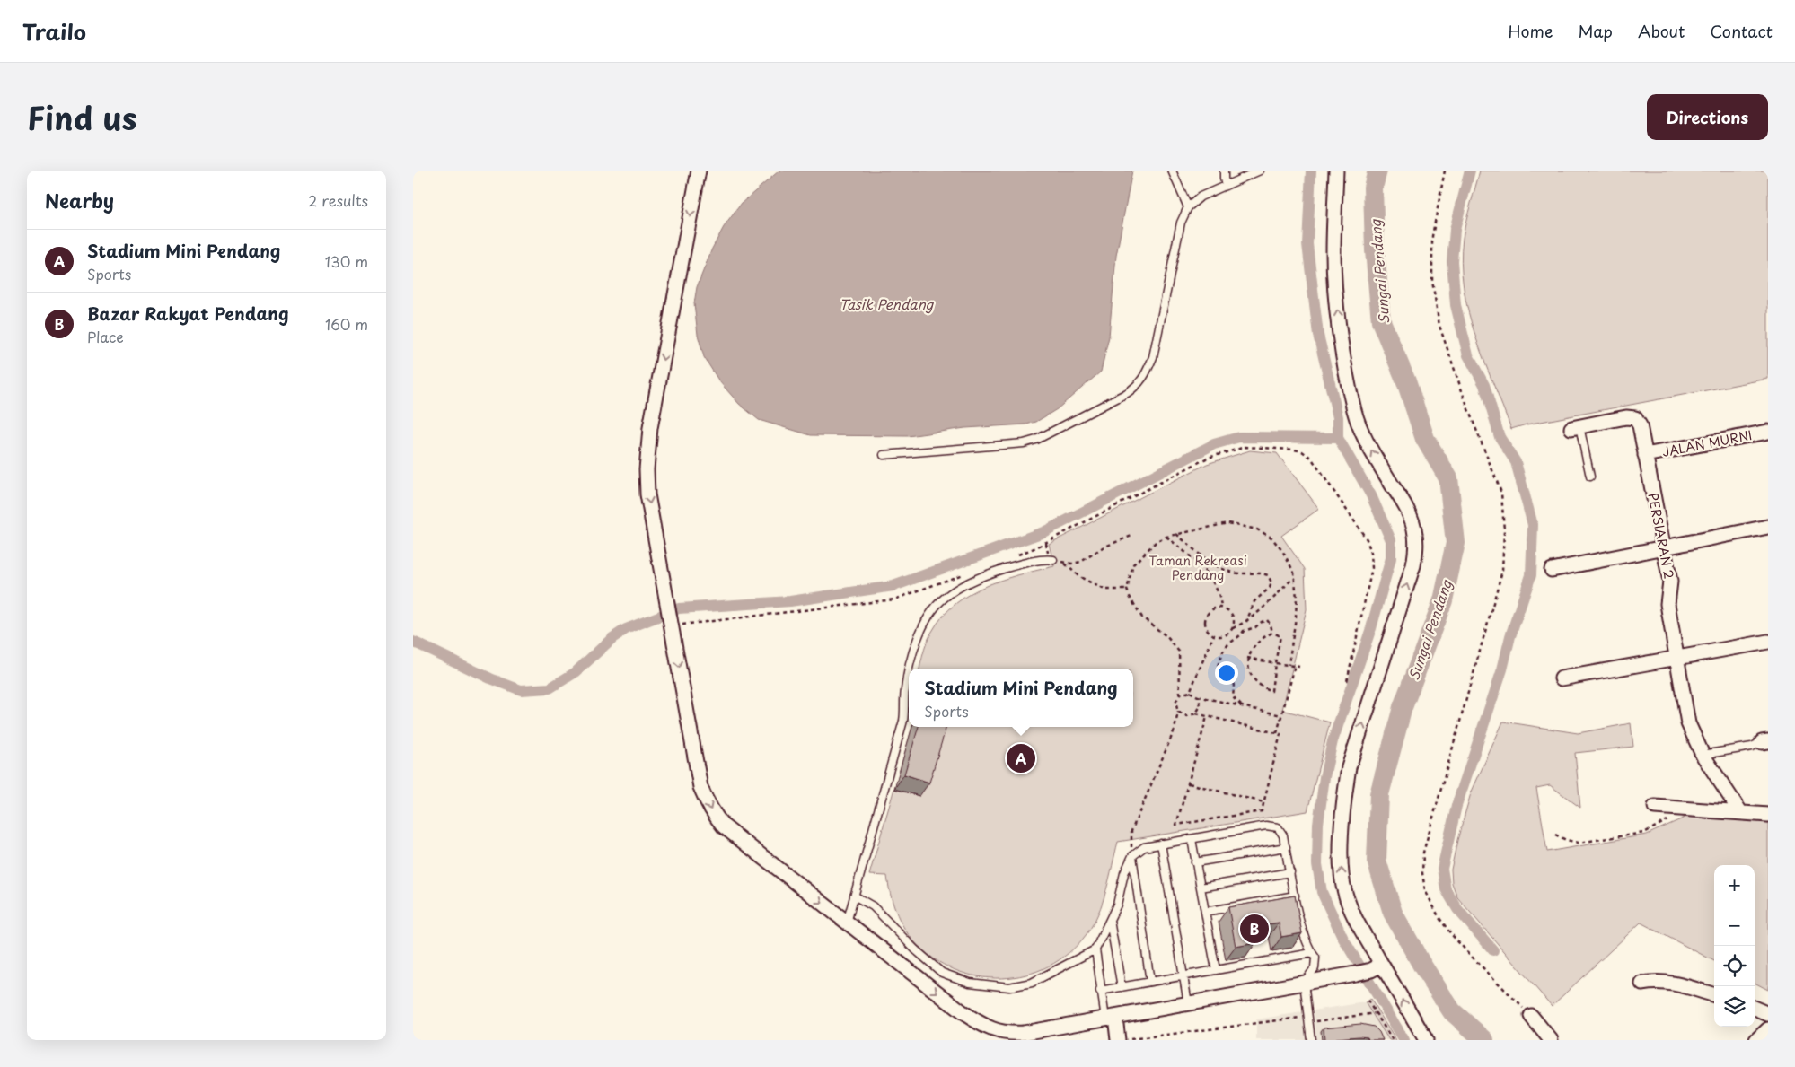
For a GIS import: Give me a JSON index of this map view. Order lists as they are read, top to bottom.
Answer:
{
  "streets": {
    "street": ["JALAN MURNI", "PERSIARAN 2"]
  },
  "crossings": [
    ["JALAN MURNI", "PERSIARAN 2"]
  ],
  "water": ["Sungai Pendang", "Tasik Pendang"],
  "parks": ["Taman Rekreasi Pendang"],
  "page": {
    "header": "Trailo",
    "nav": [
      "Home",
      "Map",
      "About",
      "Contact"
    ],
    "title": "Find us",
    "buttons": "Directions",
    "heading": ["Nearby", "2 results"],
    "list": [
      {
        "mark": "A",
        "name": "Stadium Mini Pendang",
        "note": "Sports",
        "value": "130 m"
      },
      {
        "mark": "B",
        "name": "Bazar Rakyat Pendang",
        "note": "Place",
        "value": "160 m"
      }
    ],
    "popup": ["Stadium Mini Pendang", "Sports"],
    "pins": ["A", "B"],
    "map_buttons": ["+", "−"]
  }
}
